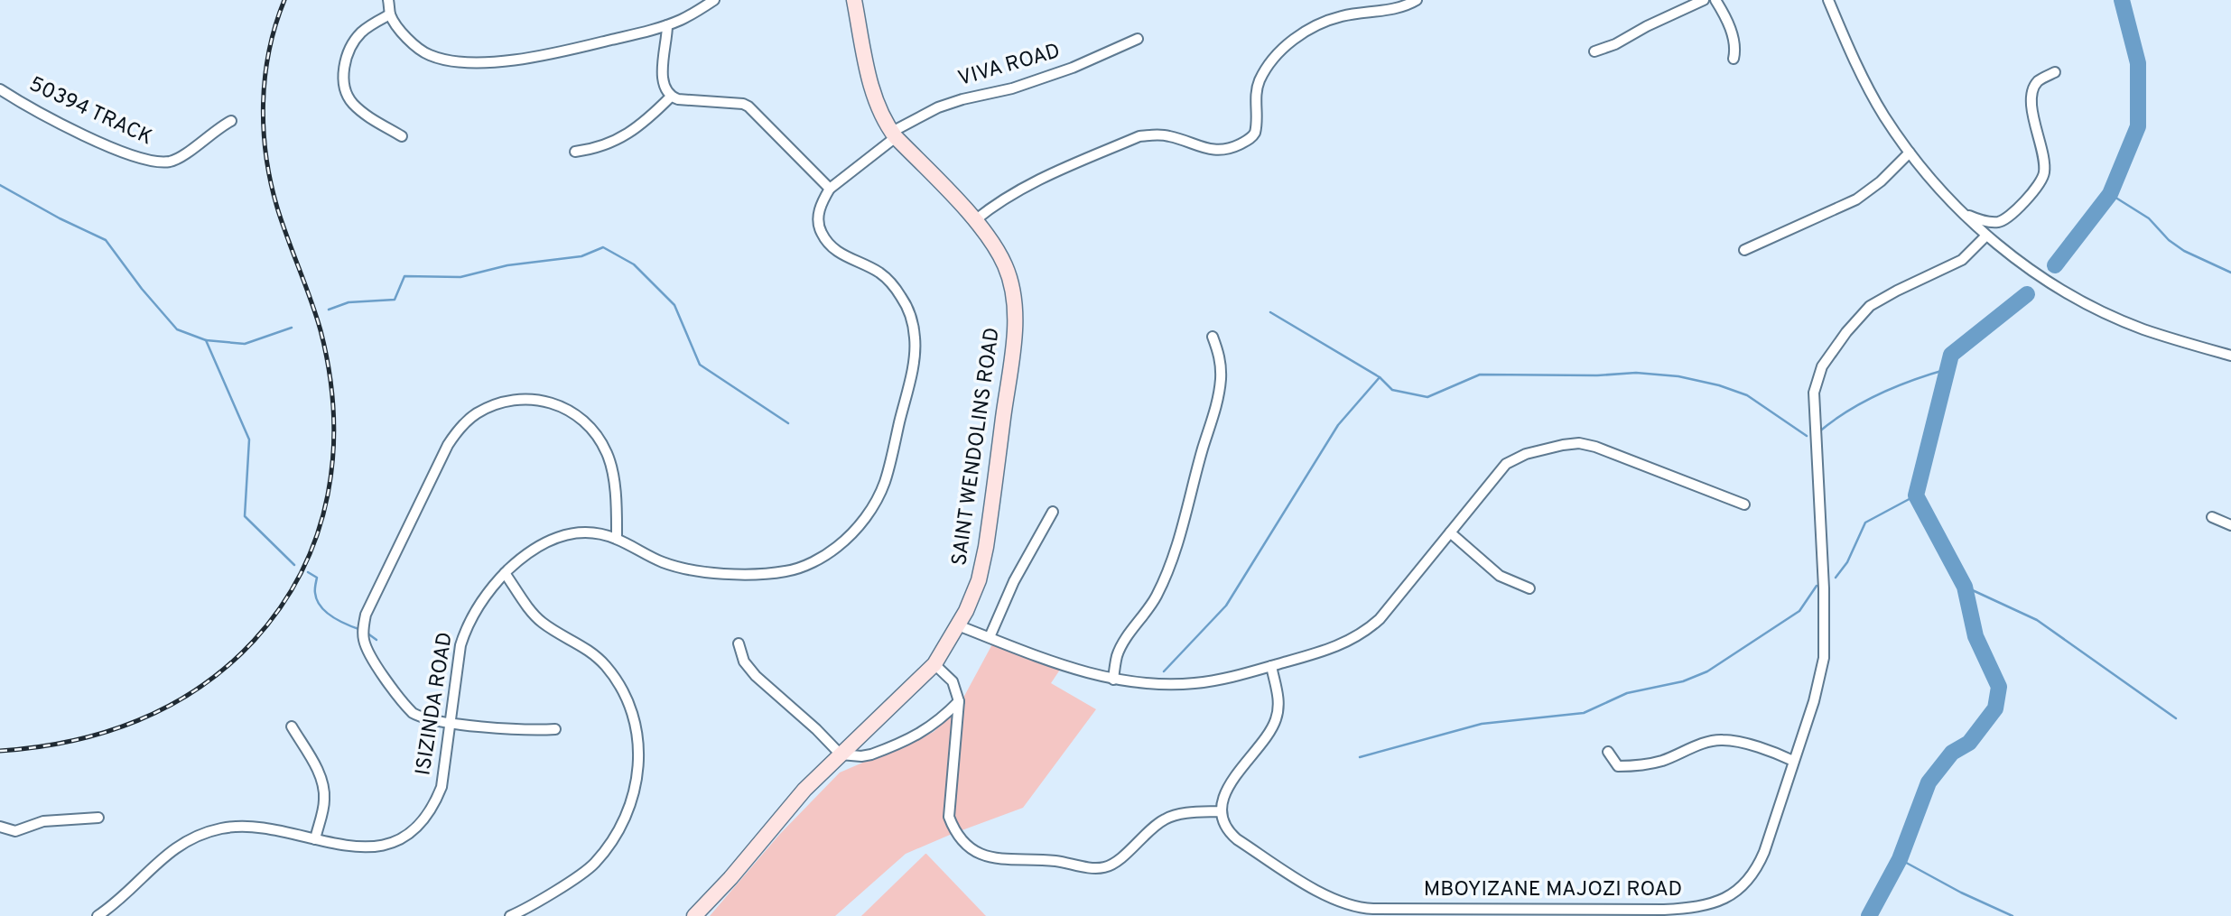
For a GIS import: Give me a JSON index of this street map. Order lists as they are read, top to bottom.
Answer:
{
  "streets": {
    "street": [
      "VIVA ROAD",
      "50394 TRACK",
      "SAINT WENDOLINS ROAD",
      "ISIZINDA ROAD",
      "MBOYIZANE MAJOZI ROAD"
    ]
  },
  "crossings": [
    ["VIVA ROAD", "SAINT WENDOLINS ROAD"]
  ]
}
